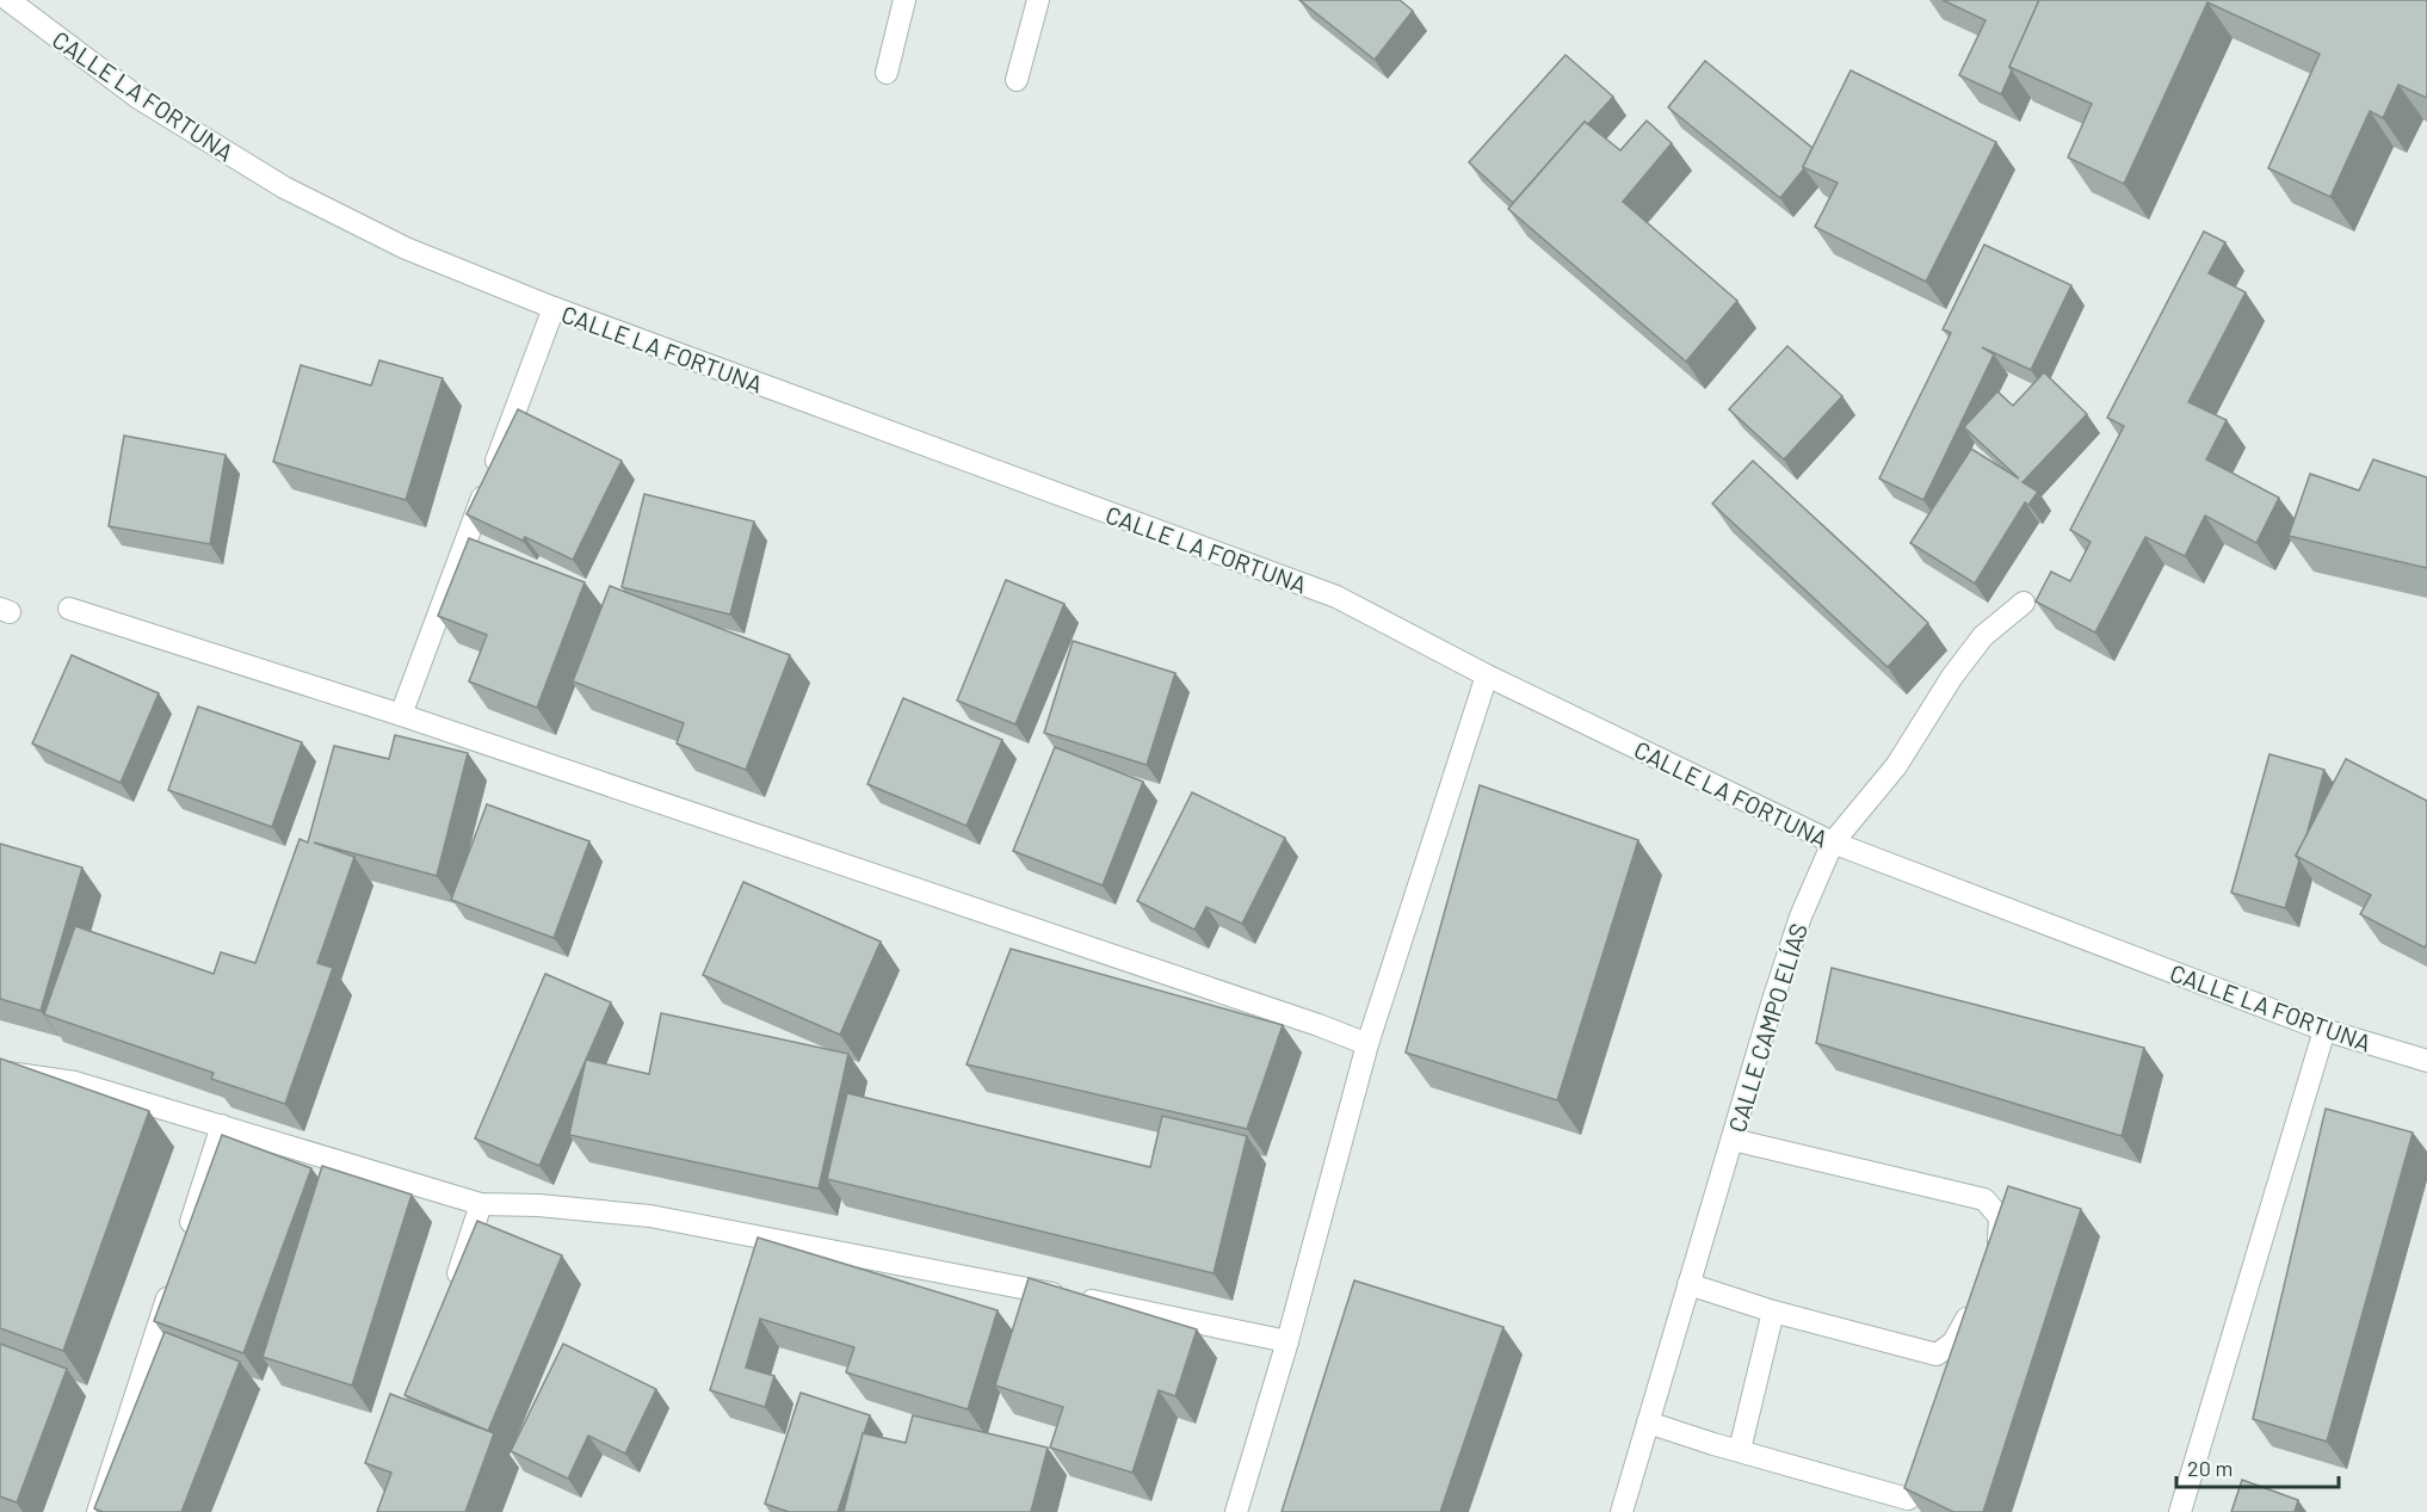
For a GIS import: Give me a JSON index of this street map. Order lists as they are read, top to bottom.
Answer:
{
  "streets": {
    "street": ["CALLE LA FORTUNA", "CALLE CAMPO ELÍAS"]
  },
  "crossings": [
    ["CALLE LA FORTUNA", "CALLE CAMPO ELÍAS"]
  ],
  "scale_bar": "20 m"
}
